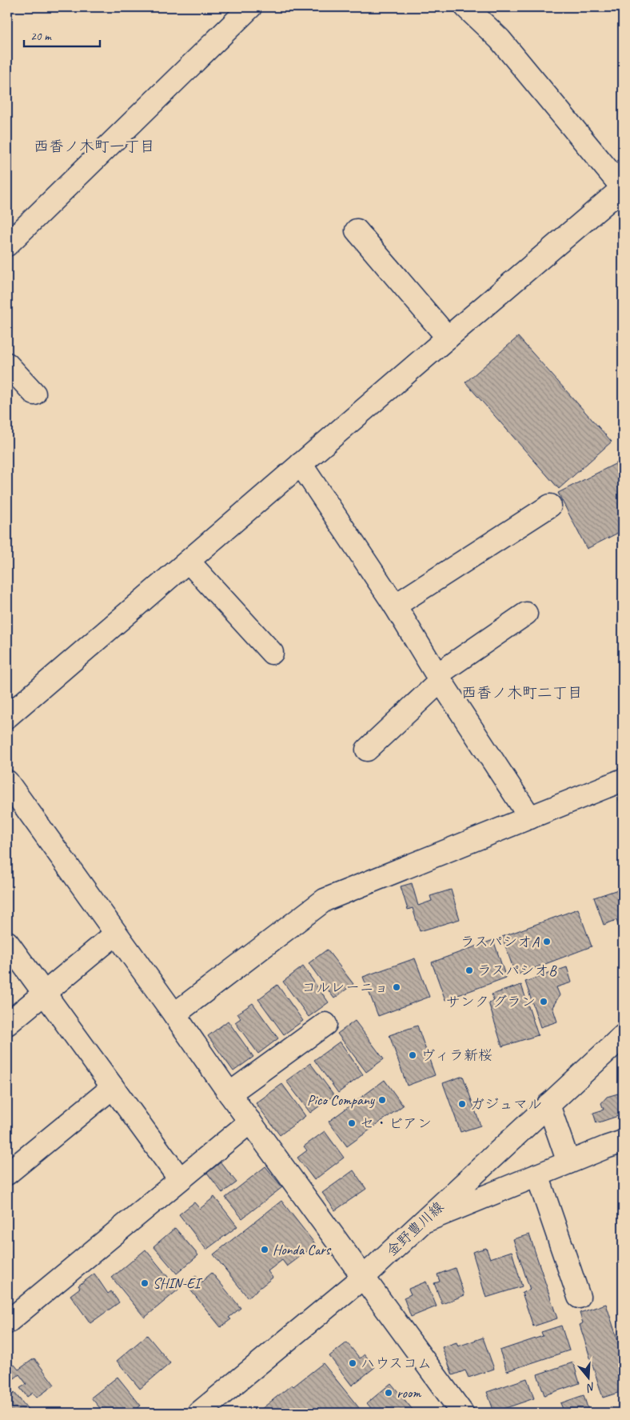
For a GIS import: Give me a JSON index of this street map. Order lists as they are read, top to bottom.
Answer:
{
  "streets": {
    "street": ["金野豊川線"]
  },
  "districts": ["西香ノ木町一丁目", "西香ノ木町二丁目"],
  "places": [
    "ラスパシオA",
    "ラスパシオB",
    "コルレーニョ",
    "サンク グラン",
    "ヴィラ新桜",
    "Pico Company",
    "ガジュマル",
    "セ・ビアン",
    "Honda Cars",
    "SHIN-EI",
    "ハウスコム",
    "room"
  ],
  "scale_bar": "20 m",
  "north": "bottom"
}
